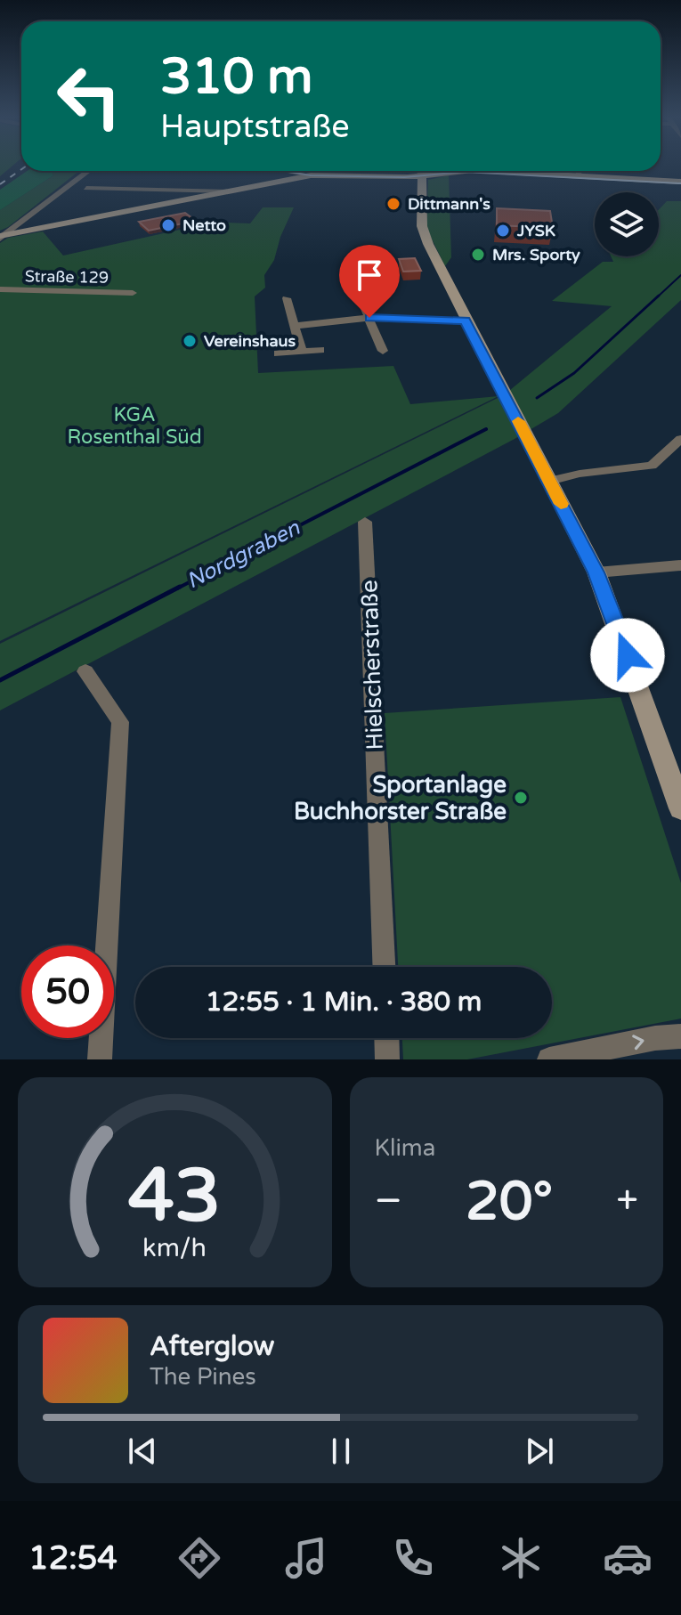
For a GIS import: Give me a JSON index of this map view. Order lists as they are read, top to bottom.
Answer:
{
  "streets": {
    "street": ["Straße 129", "Hielscherstraße"]
  },
  "water": ["Nordgraben"],
  "parks": ["KGA Rosenthal Süd"],
  "places": [
    "Dittmann's",
    "Netto",
    "JYSK",
    "Mrs. Sporty",
    "Vereinshaus",
    "Sportanlage Buchhorster Straße"
  ],
  "page": {
    "turn": ["310 m", "Hauptstraße"],
    "limit": "50",
    "trip": "12:55 · 1 Min. · 380 m",
    "tile": "Klima",
    "heat": ["−", "20°", "+"],
    "song": ["Afterglow", "The Pines"],
    "tabs": "12:54",
    "gauge": ["43", "km/h"]
  }
}
